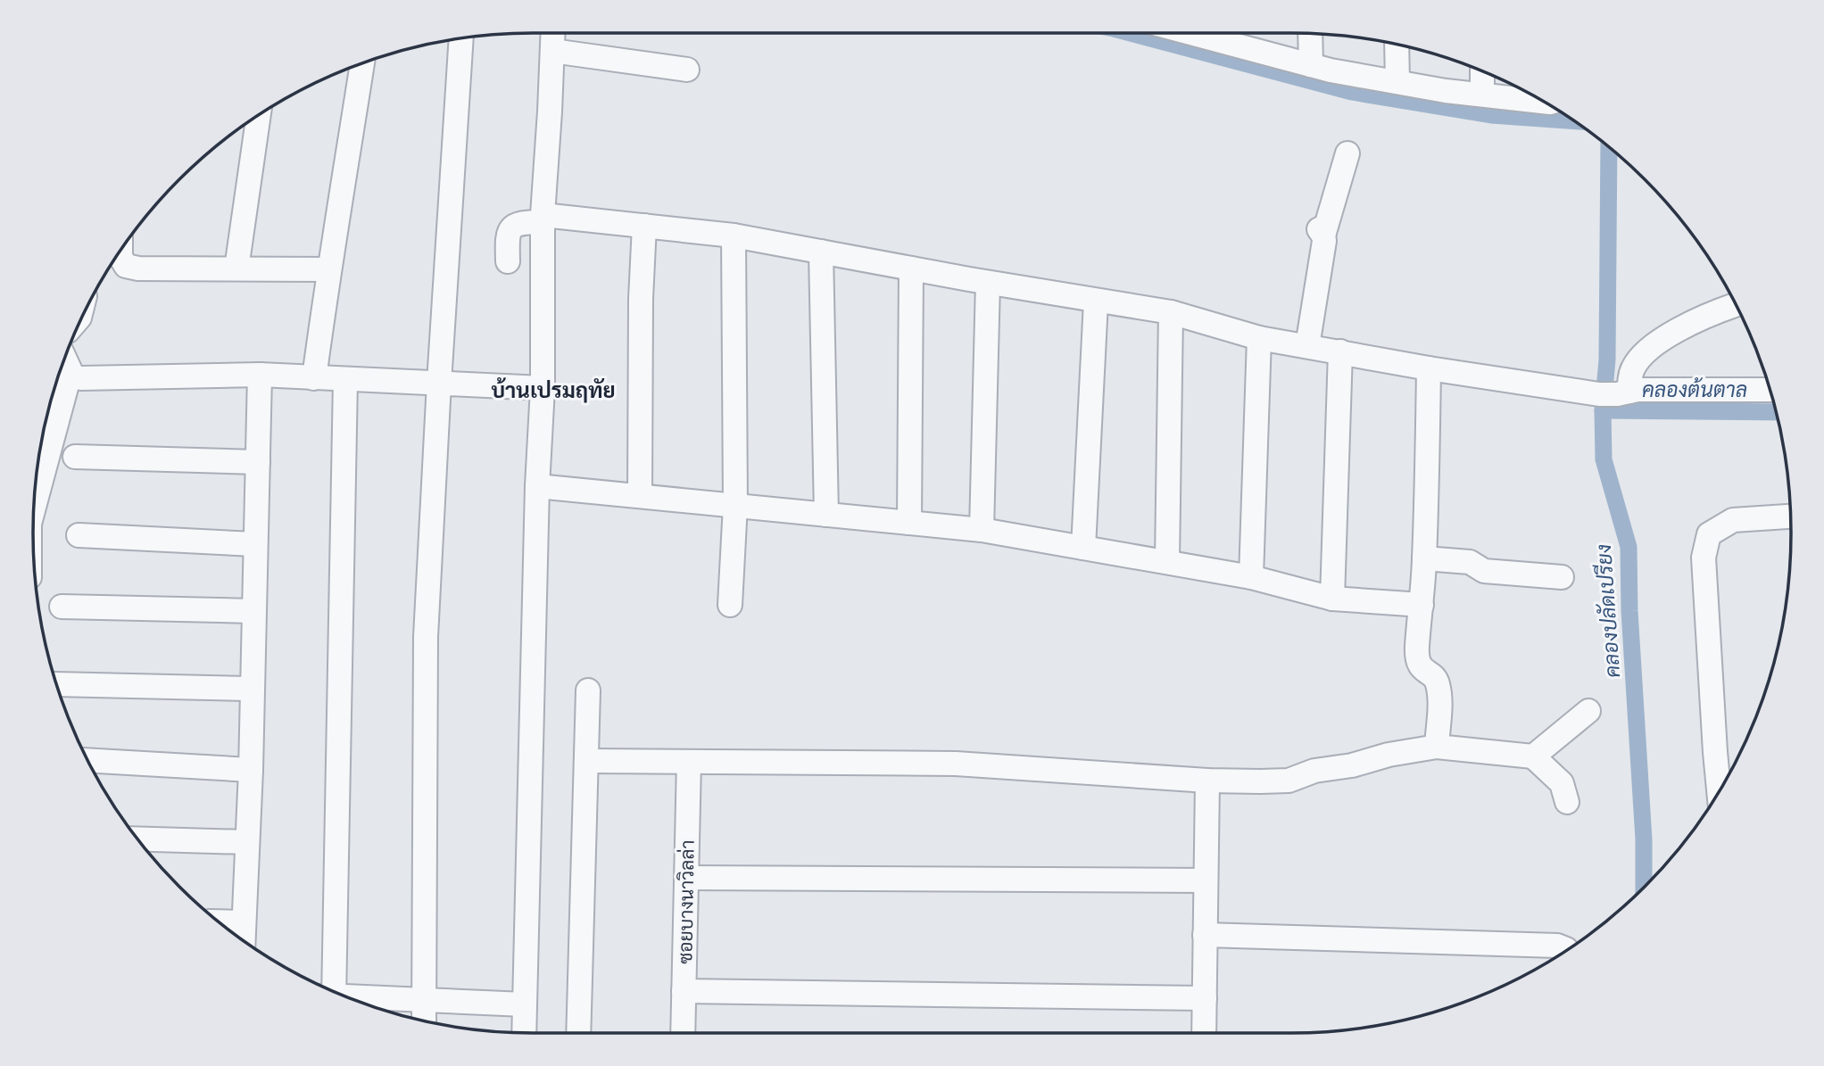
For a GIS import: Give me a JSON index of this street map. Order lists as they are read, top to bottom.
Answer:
{
  "streets": {
    "street": ["ซอยบางนาวิลล่า"]
  },
  "districts": ["บ้านเปรมฤทัย"],
  "water": ["คลองต้นตาล", "คลองปลัดเปรียง"]
}
